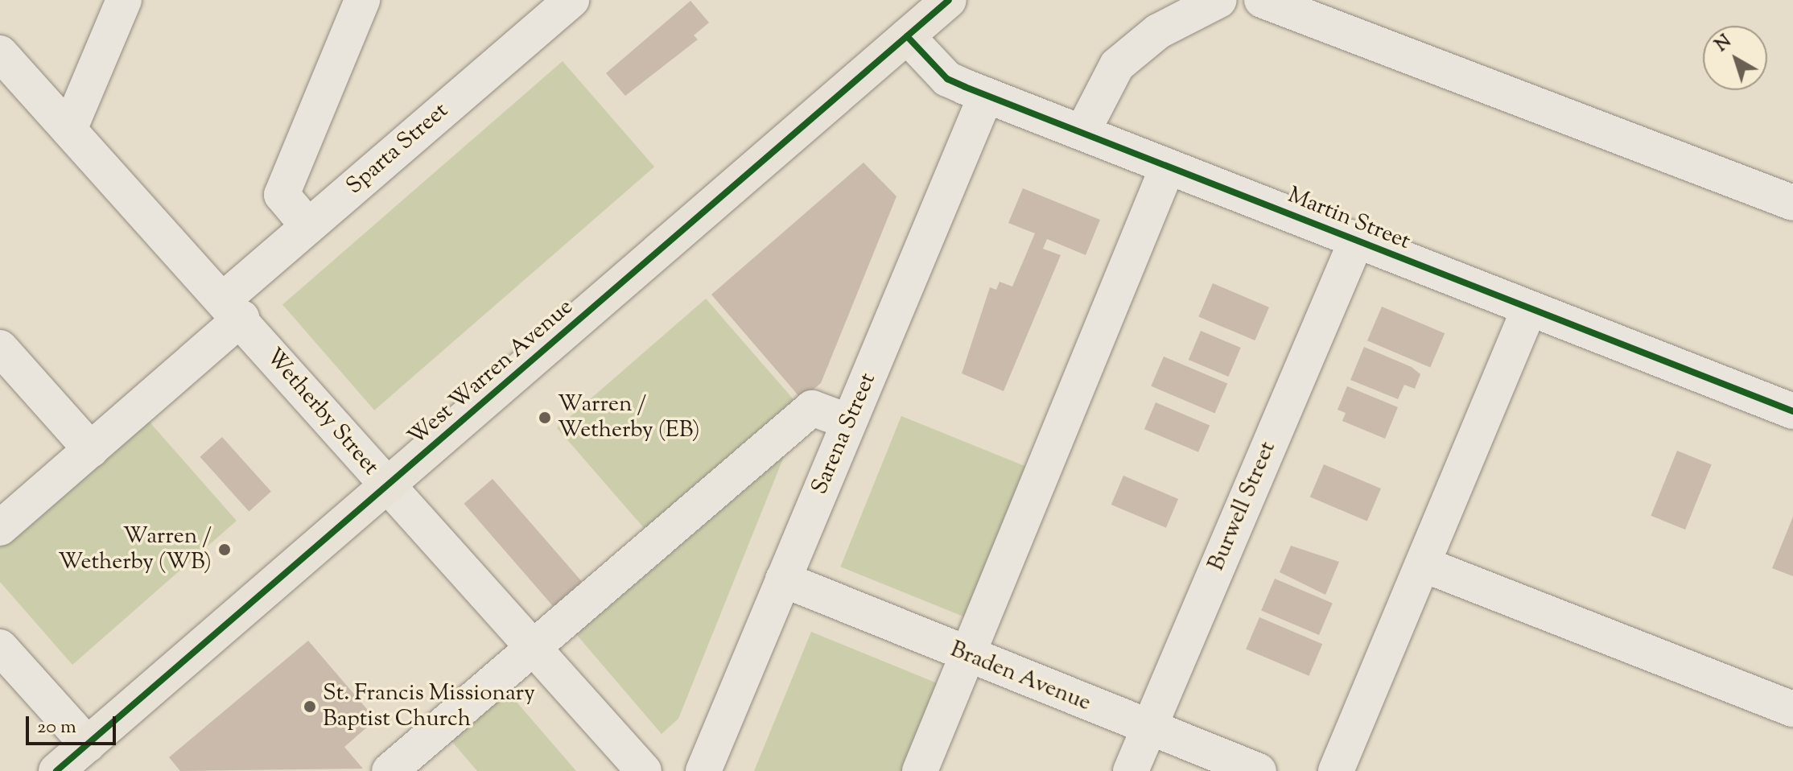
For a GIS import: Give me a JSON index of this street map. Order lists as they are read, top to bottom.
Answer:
{
  "streets": {
    "main road": ["West Warren Avenue"],
    "street": [
      "Sparta Street",
      "Martin Street",
      "Wetherby Street",
      "Sarena Street",
      "Burwell Street",
      "Braden Avenue"
    ]
  },
  "crossings": [
    ["Sparta Street", "Wetherby Street"],
    ["Martin Street", "West Warren Avenue"],
    ["Martin Street", "Sarena Street"],
    ["Martin Street", "Burwell Street"],
    ["West Warren Avenue", "Wetherby Street"],
    ["Sarena Street", "Braden Avenue"],
    ["Burwell Street", "Braden Avenue"]
  ],
  "places": ["Warren / Wetherby (EB)", "Warren / Wetherby (WB)", "St. Francis Missionary Baptist Church"],
  "scale_bar": "20 m",
  "north": "top left"
}
